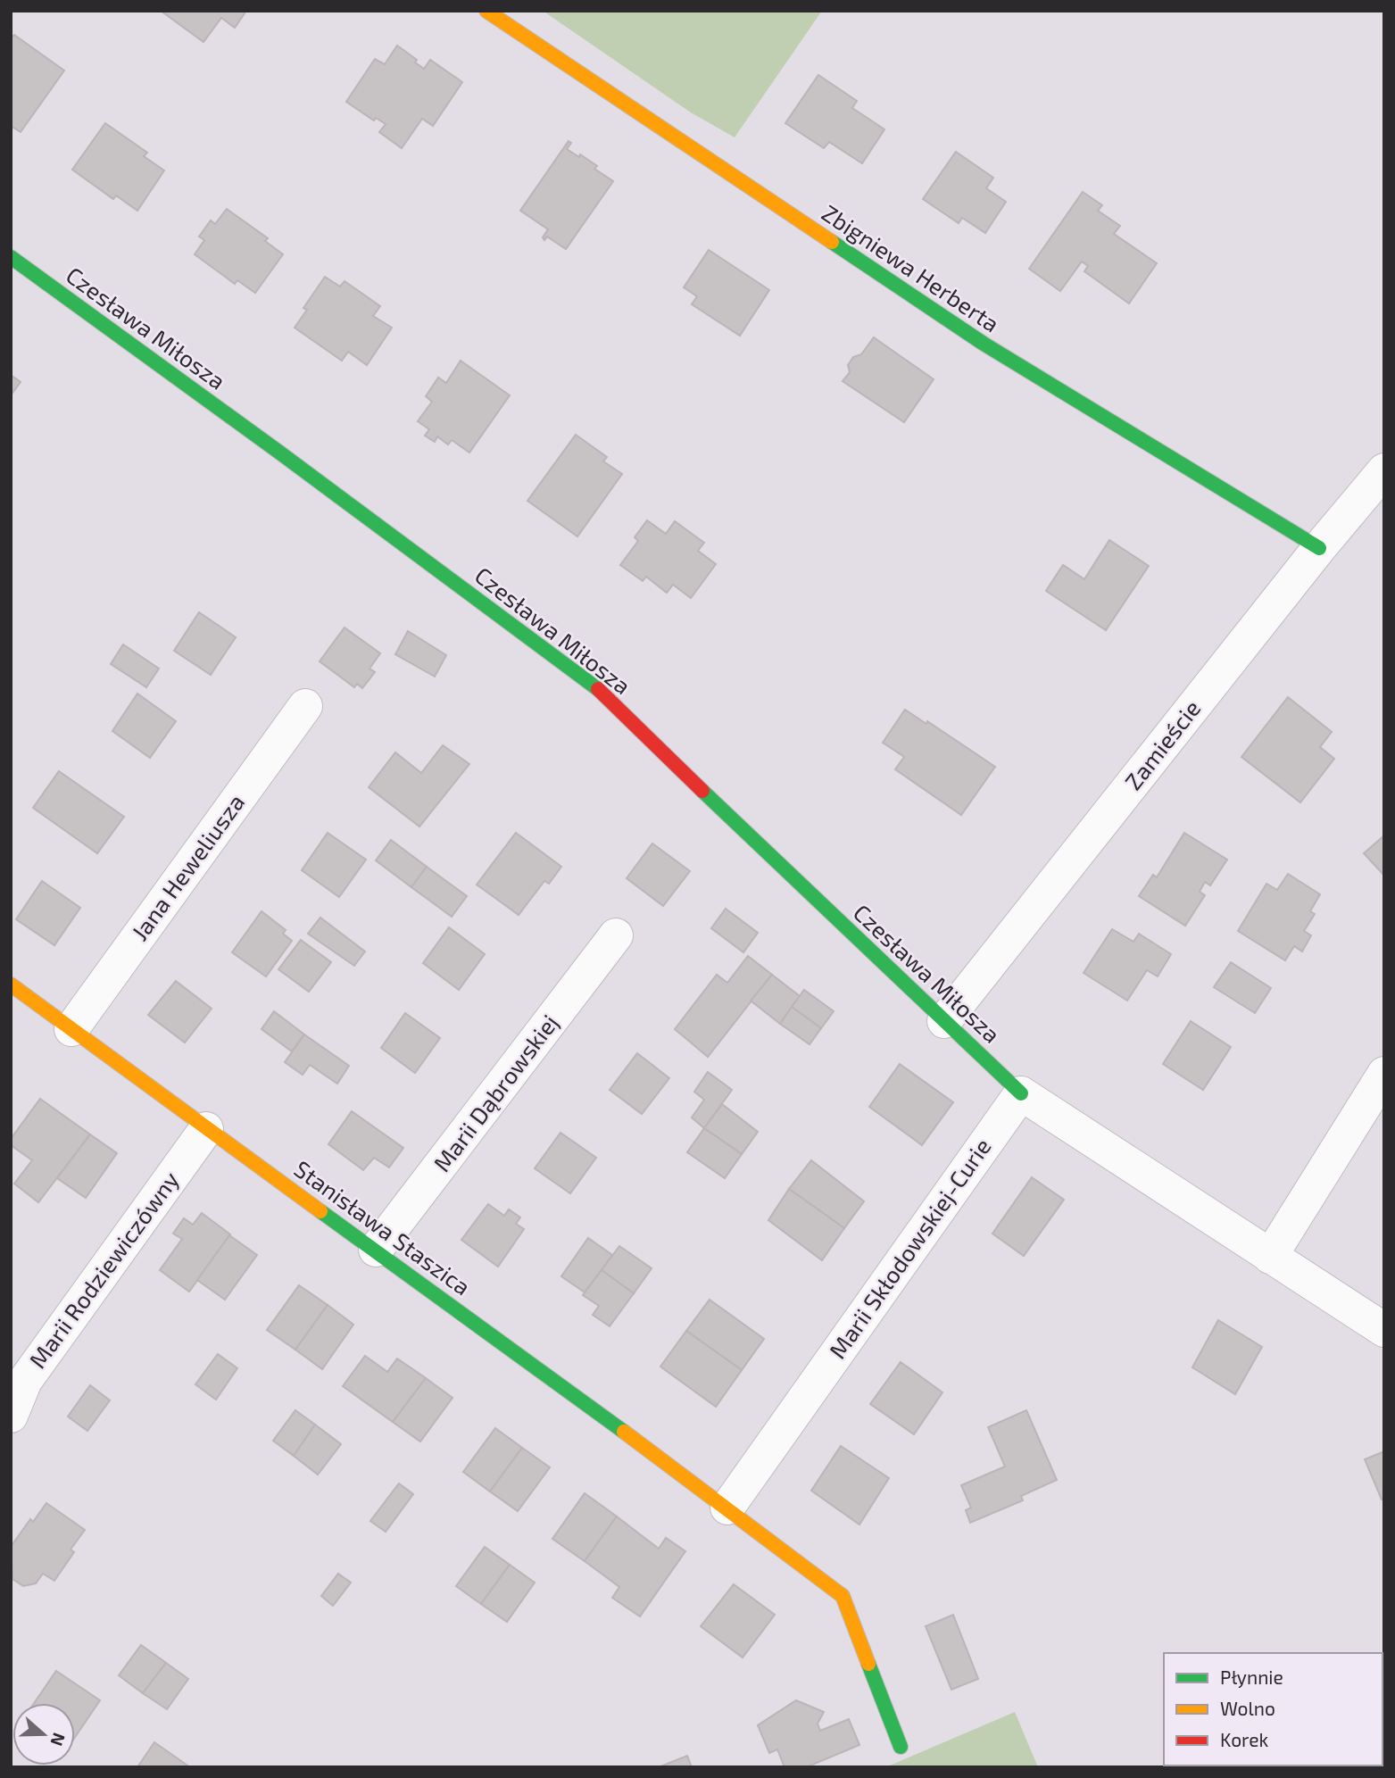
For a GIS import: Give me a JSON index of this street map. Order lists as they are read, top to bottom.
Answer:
{
  "streets": {
    "street": [
      "Zbigniewa Herberta",
      "Czesława Miłosza",
      "Zamieście",
      "Jana Heweliusza",
      "Marii Dąbrowskiej",
      "Stanisława Staszica",
      "Marii Skłodowskiej-Curie",
      "Marii Rodziewiczówny"
    ]
  },
  "crossings": [
    ["Zbigniewa Herberta", "Zamieście"],
    ["Czesława Miłosza", "Zamieście"],
    ["Czesława Miłosza", "Marii Skłodowskiej-Curie"],
    ["Jana Heweliusza", "Stanisława Staszica"],
    ["Marii Dąbrowskiej", "Stanisława Staszica"],
    ["Stanisława Staszica", "Marii Skłodowskiej-Curie"],
    ["Stanisława Staszica", "Marii Rodziewiczówny"]
  ],
  "legend": ["Płynnie", "Wolno", "Korek"],
  "north": "right"
}
